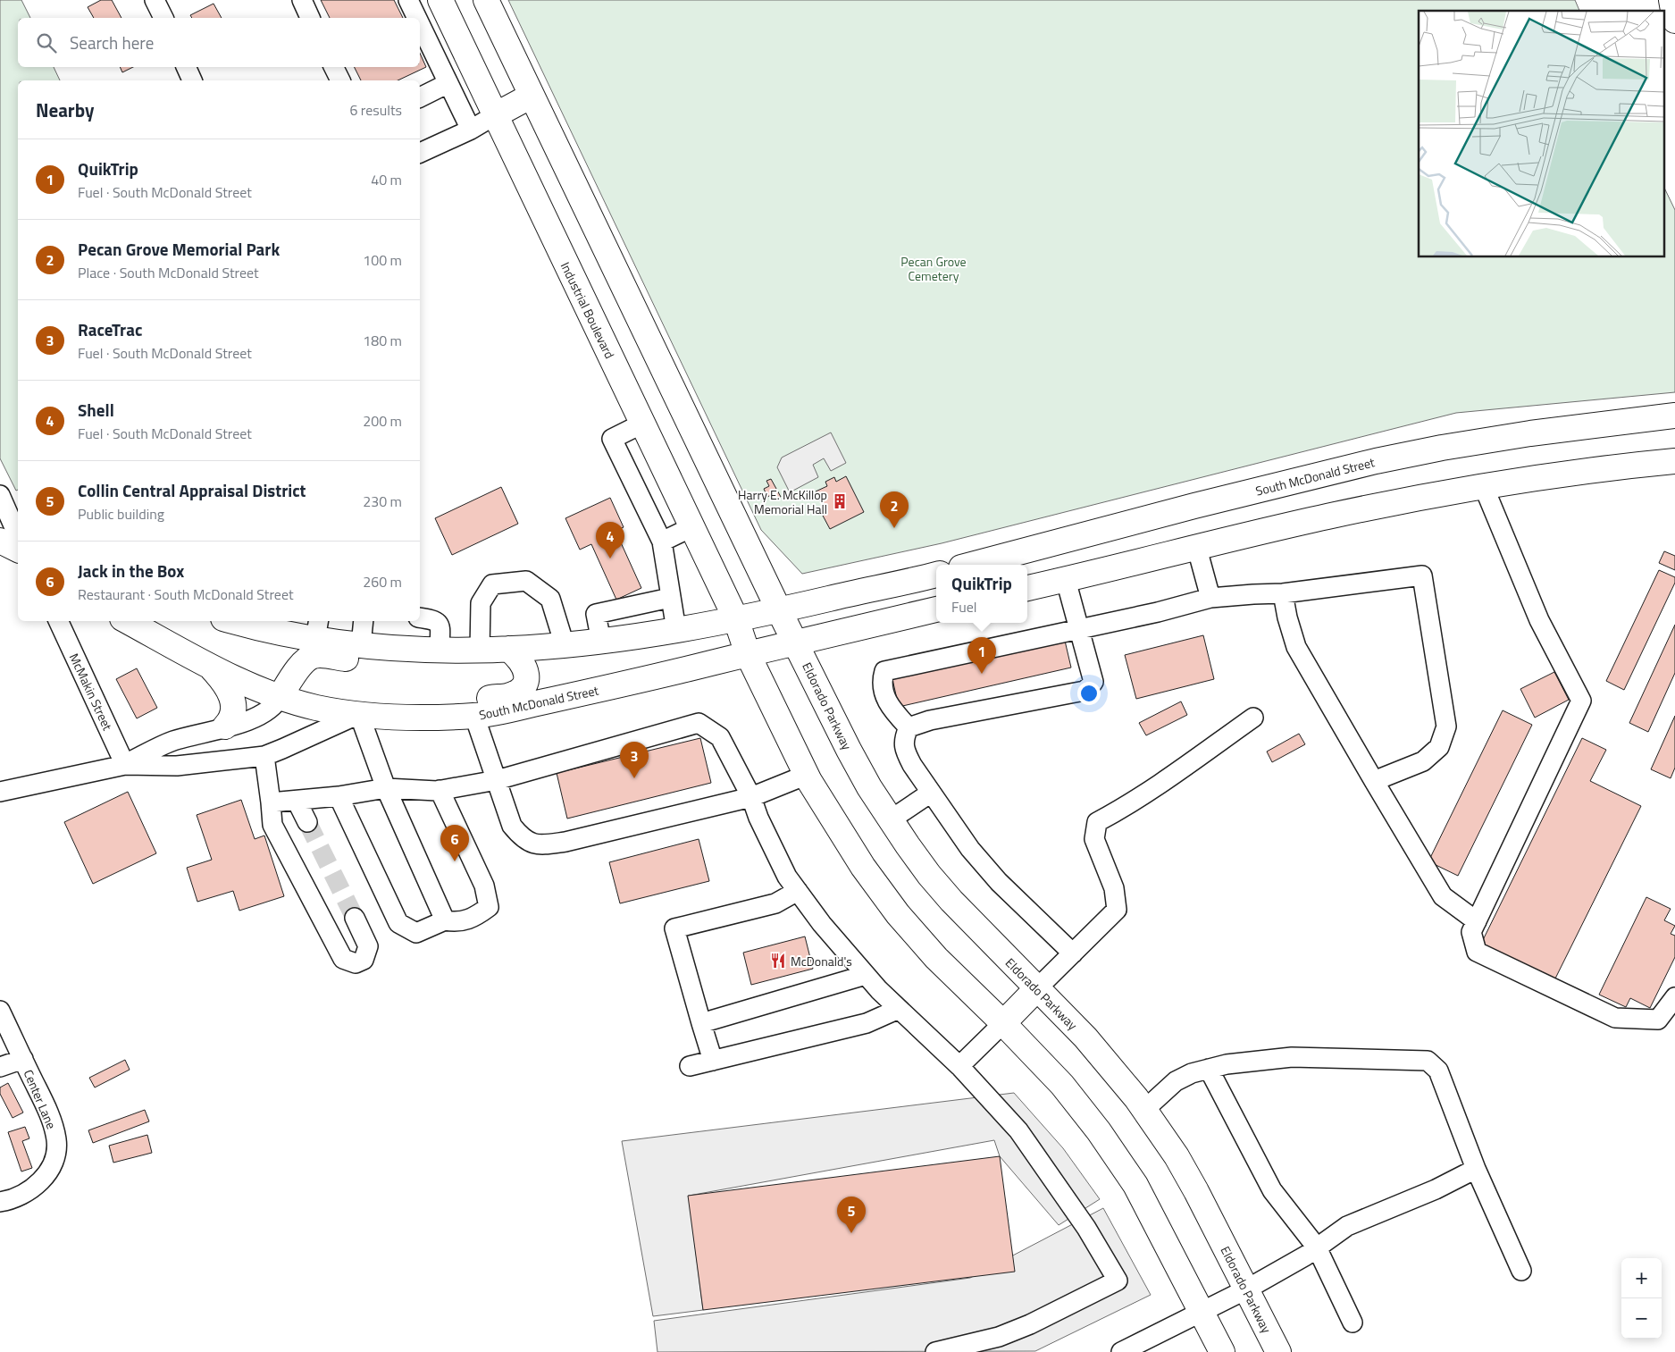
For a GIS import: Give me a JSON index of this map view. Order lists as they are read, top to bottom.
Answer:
{
  "streets": {
    "main road": ["Industrial Boulevard", "South McDonald Street", "Eldorado Parkway"],
    "street": ["McMakin Street", "Center Lane"]
  },
  "crossings": [
    ["Industrial Boulevard", "South McDonald Street"],
    ["South McDonald Street", "Eldorado Parkway"]
  ],
  "parks": ["Pecan Grove Cemetery"],
  "places": {
    "building": ["Harry E. McKillop Memorial Hall"],
    "restaurant": ["McDonald's"]
  },
  "page": {
    "search": "Search here",
    "heading": ["Nearby", "6 results"],
    "list": [
      {
        "mark": "1",
        "name": "QuikTrip",
        "note": "Fuel · South McDonald Street",
        "value": "40 m"
      },
      {
        "mark": "2",
        "name": "Pecan Grove Memorial Park",
        "note": "Place · South McDonald Street",
        "value": "100 m"
      },
      {
        "mark": "3",
        "name": "RaceTrac",
        "note": "Fuel · South McDonald Street",
        "value": "180 m"
      },
      {
        "mark": "4",
        "name": "Shell",
        "note": "Fuel · South McDonald Street",
        "value": "200 m"
      },
      {
        "mark": "5",
        "name": "Collin Central Appraisal District",
        "note": "Public building",
        "value": "230 m"
      },
      {
        "mark": "6",
        "name": "Jack in the Box",
        "note": "Restaurant · South McDonald Street",
        "value": "260 m"
      }
    ],
    "pins": [
      "2",
      "4",
      "1",
      "3",
      "6",
      "5"
    ],
    "popup": ["QuikTrip", "Fuel"],
    "map_buttons": ["+", "−"]
  }
}
